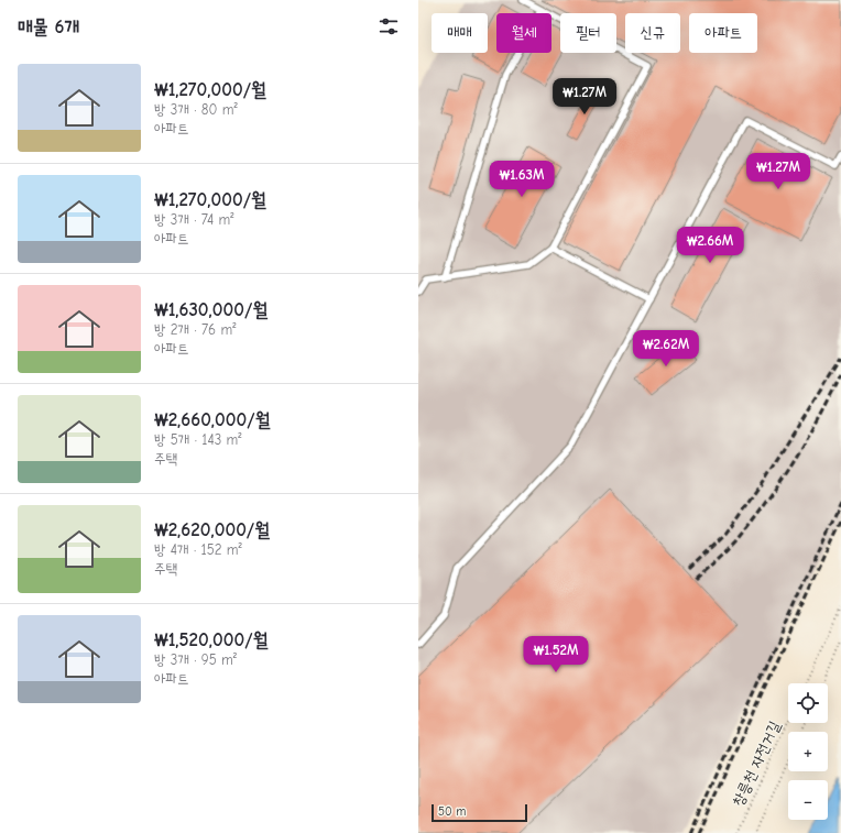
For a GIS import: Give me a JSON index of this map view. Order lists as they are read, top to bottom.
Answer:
{
  "streets": {
    "path": ["창릉천 자전거길"]
  },
  "scale_bar": "50 m",
  "page": {
    "heading": "매물 6개",
    "chip": [
      "매매",
      "월세",
      "필터",
      "신규",
      "아파트"
    ],
    "list": [
      {
        "name": "₩1,270,000/월",
        "note": "방 3개 · 80 m² · 아파트"
      },
      {
        "name": "₩1,270,000/월",
        "note": "방 3개 · 74 m² · 아파트"
      },
      {
        "name": "₩1,630,000/월",
        "note": "방 2개 · 76 m² · 아파트"
      },
      {
        "name": "₩2,660,000/월",
        "note": "방 5개 · 143 m² · 주택"
      },
      {
        "name": "₩2,620,000/월",
        "note": "방 4개 · 152 m² · 주택"
      },
      {
        "name": "₩1,520,000/월",
        "note": "방 3개 · 95 m² · 아파트"
      }
    ],
    "price": [
      "₩1.27M",
      "₩1.27M",
      "₩1.63M",
      "₩2.66M",
      "₩2.62M",
      "₩1.52M"
    ],
    "map_buttons": ["+", "−"],
    "scale": "50 m"
  }
}
